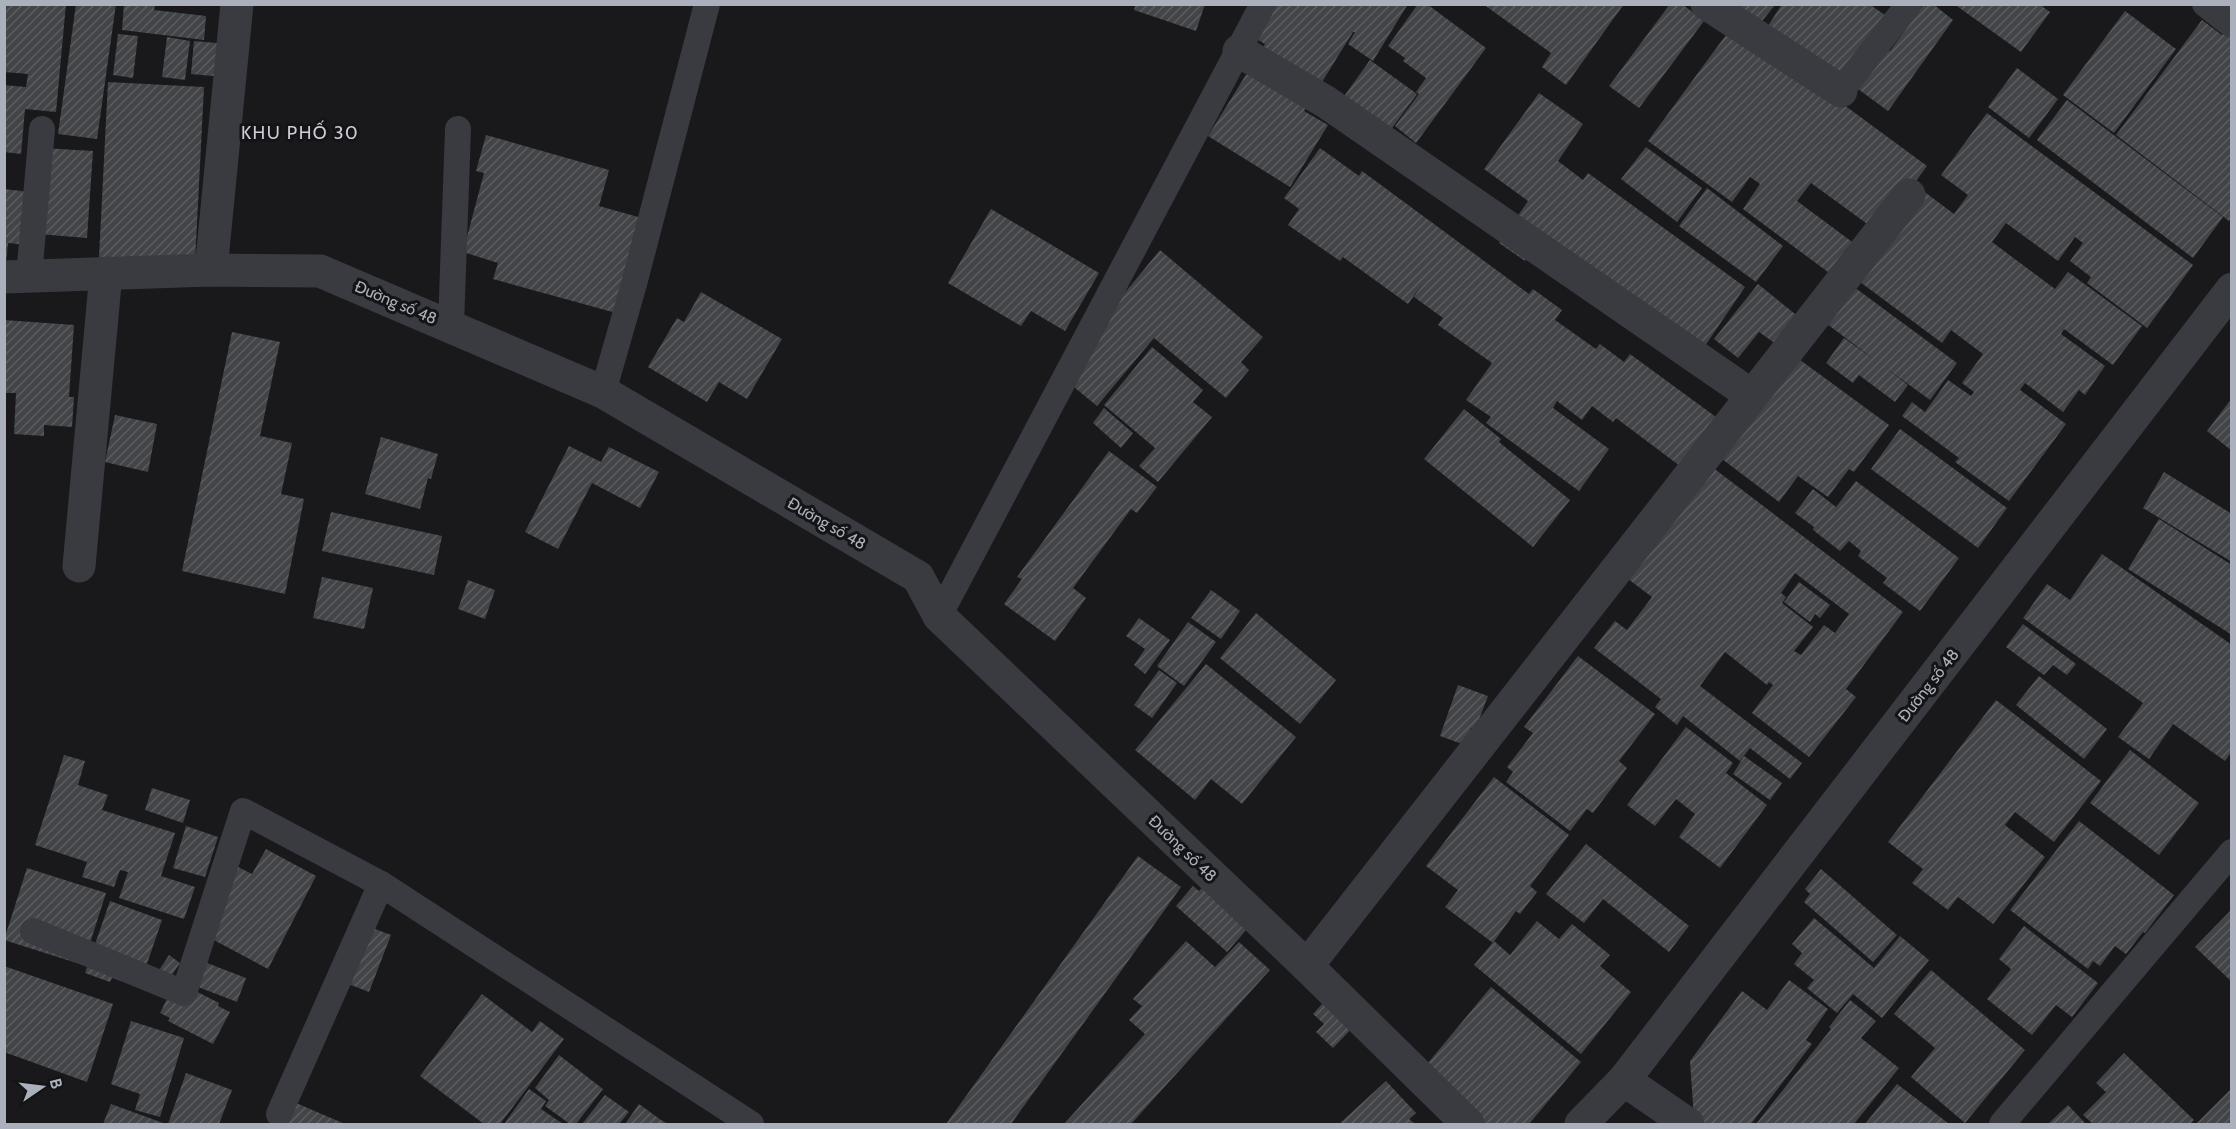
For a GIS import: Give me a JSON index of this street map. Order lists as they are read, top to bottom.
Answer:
{
  "streets": {
    "street": ["Đường số 48"]
  },
  "districts": ["KHU PHỐ 30"],
  "north": "right"
}
